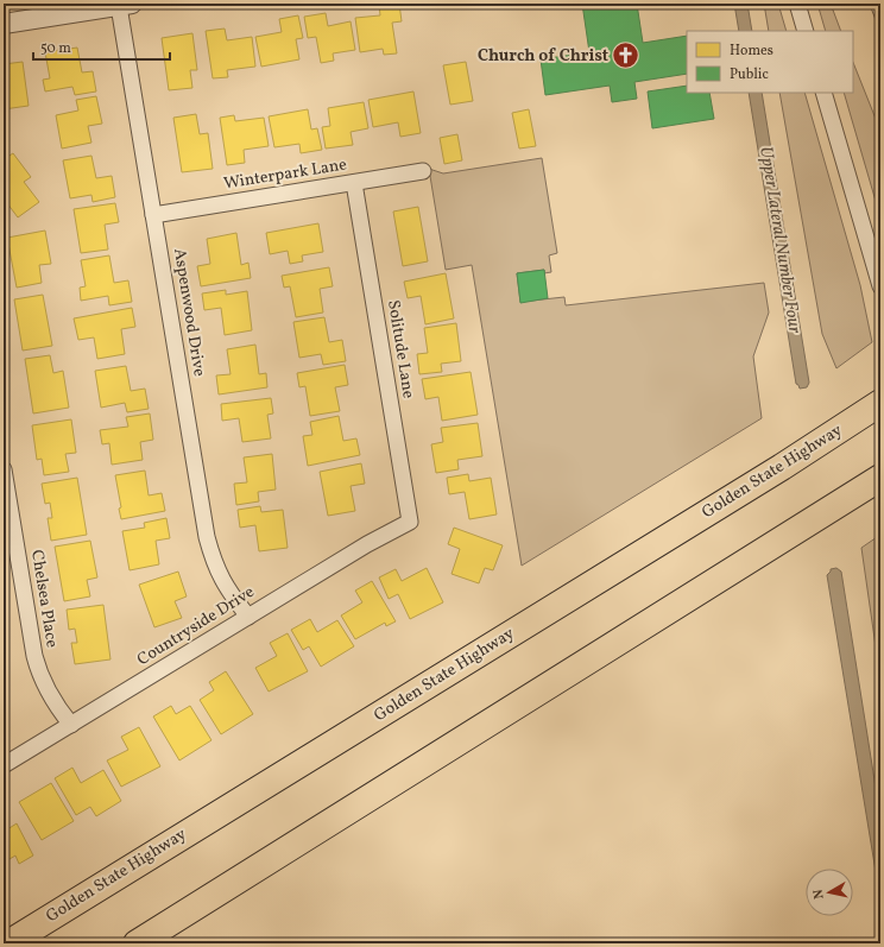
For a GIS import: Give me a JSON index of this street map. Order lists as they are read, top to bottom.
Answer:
{
  "streets": {
    "highway": ["Golden State Highway"],
    "street": [
      "Winterpark Lane",
      "Aspenwood Drive",
      "Solitude Lane",
      "Chelsea Place",
      "Countryside Drive"
    ]
  },
  "crossings": [
    ["Winterpark Lane", "Aspenwood Drive"],
    ["Winterpark Lane", "Solitude Lane"],
    ["Aspenwood Drive", "Countryside Drive"],
    ["Solitude Lane", "Countryside Drive"],
    ["Chelsea Place", "Countryside Drive"]
  ],
  "water": ["Upper Lateral Number Four"],
  "places": {
    "church": ["Church of Christ"]
  },
  "legend": ["Homes", "Public"],
  "scale_bar": "50 m",
  "north": "left"
}
